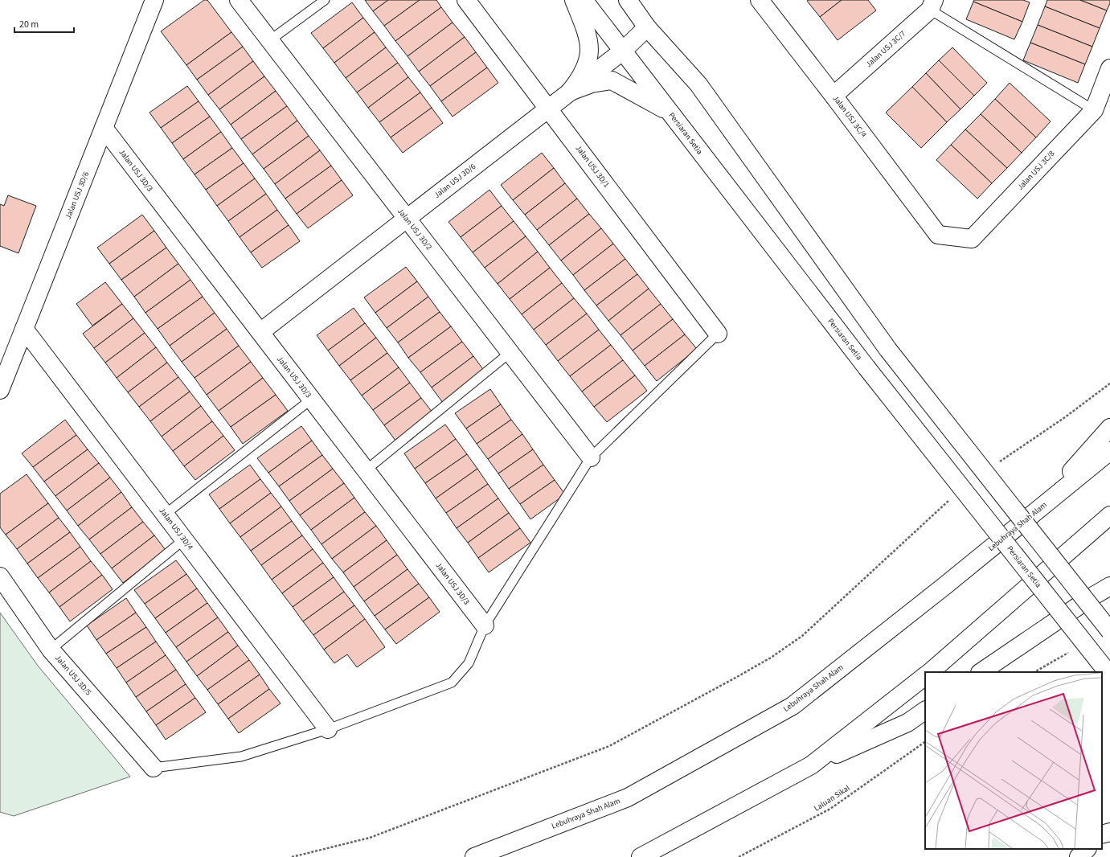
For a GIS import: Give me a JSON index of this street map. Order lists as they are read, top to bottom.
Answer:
{
  "streets": {
    "main road": [
      "Jalan USJ 3C/7",
      "Jalan USJ 3C/4",
      "Persiaran Setia",
      "Jalan USJ 3D/1",
      "Jalan USJ 3D/3",
      "Jalan USJ 3C/8",
      "Jalan USJ 3D/6",
      "Jalan USJ 3D/2",
      "Lebuhraya Shah Alam",
      "Jalan USJ 3D/4",
      "Jalan USJ 3D/5"
    ],
    "path": ["Laluan Sikal"]
  },
  "crossings": [
    ["Jalan USJ 3C/7", "Jalan USJ 3C/4"],
    ["Jalan USJ 3C/4", "Jalan USJ 3C/8"],
    ["Persiaran Setia", "Jalan USJ 3D/6"],
    ["Jalan USJ 3D/1", "Jalan USJ 3D/6"],
    ["Jalan USJ 3D/3", "Jalan USJ 3D/6"],
    ["Jalan USJ 3D/6", "Jalan USJ 3D/2"],
    ["Jalan USJ 3D/6", "Jalan USJ 3D/4"]
  ],
  "scale_bar": "20 m"
}
